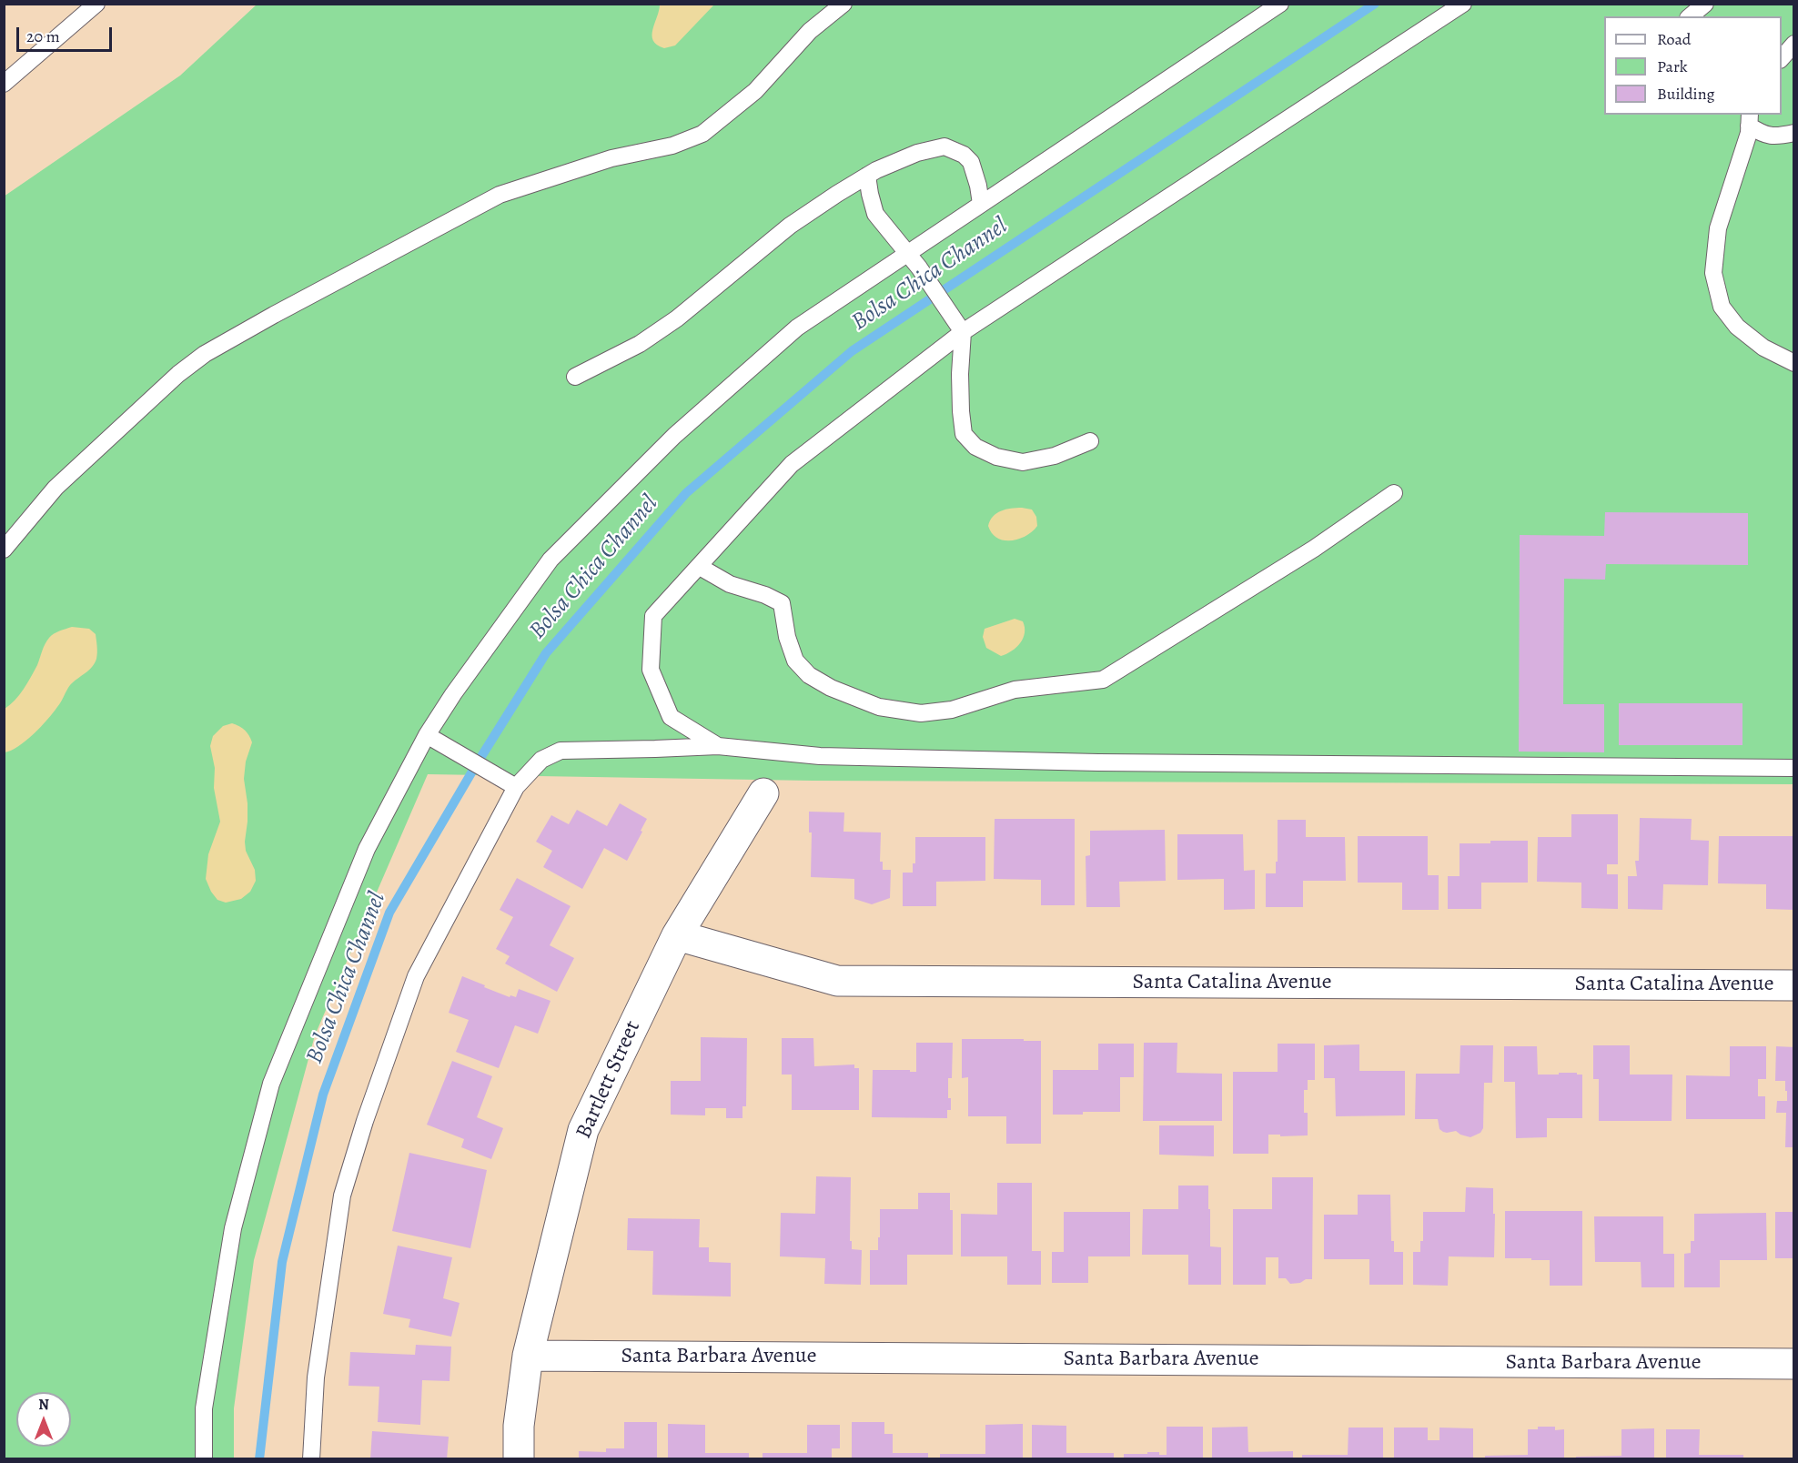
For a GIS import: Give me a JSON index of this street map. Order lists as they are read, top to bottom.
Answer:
{
  "streets": {
    "street": ["Santa Catalina Avenue", "Bartlett Street", "Santa Barbara Avenue"]
  },
  "crossings": [
    ["Santa Catalina Avenue", "Bartlett Street"],
    ["Bartlett Street", "Santa Barbara Avenue"]
  ],
  "water": ["Bolsa Chica Channel"],
  "legend": ["Road", "Park", "Building"],
  "scale_bar": "20 m",
  "north": "top"
}
